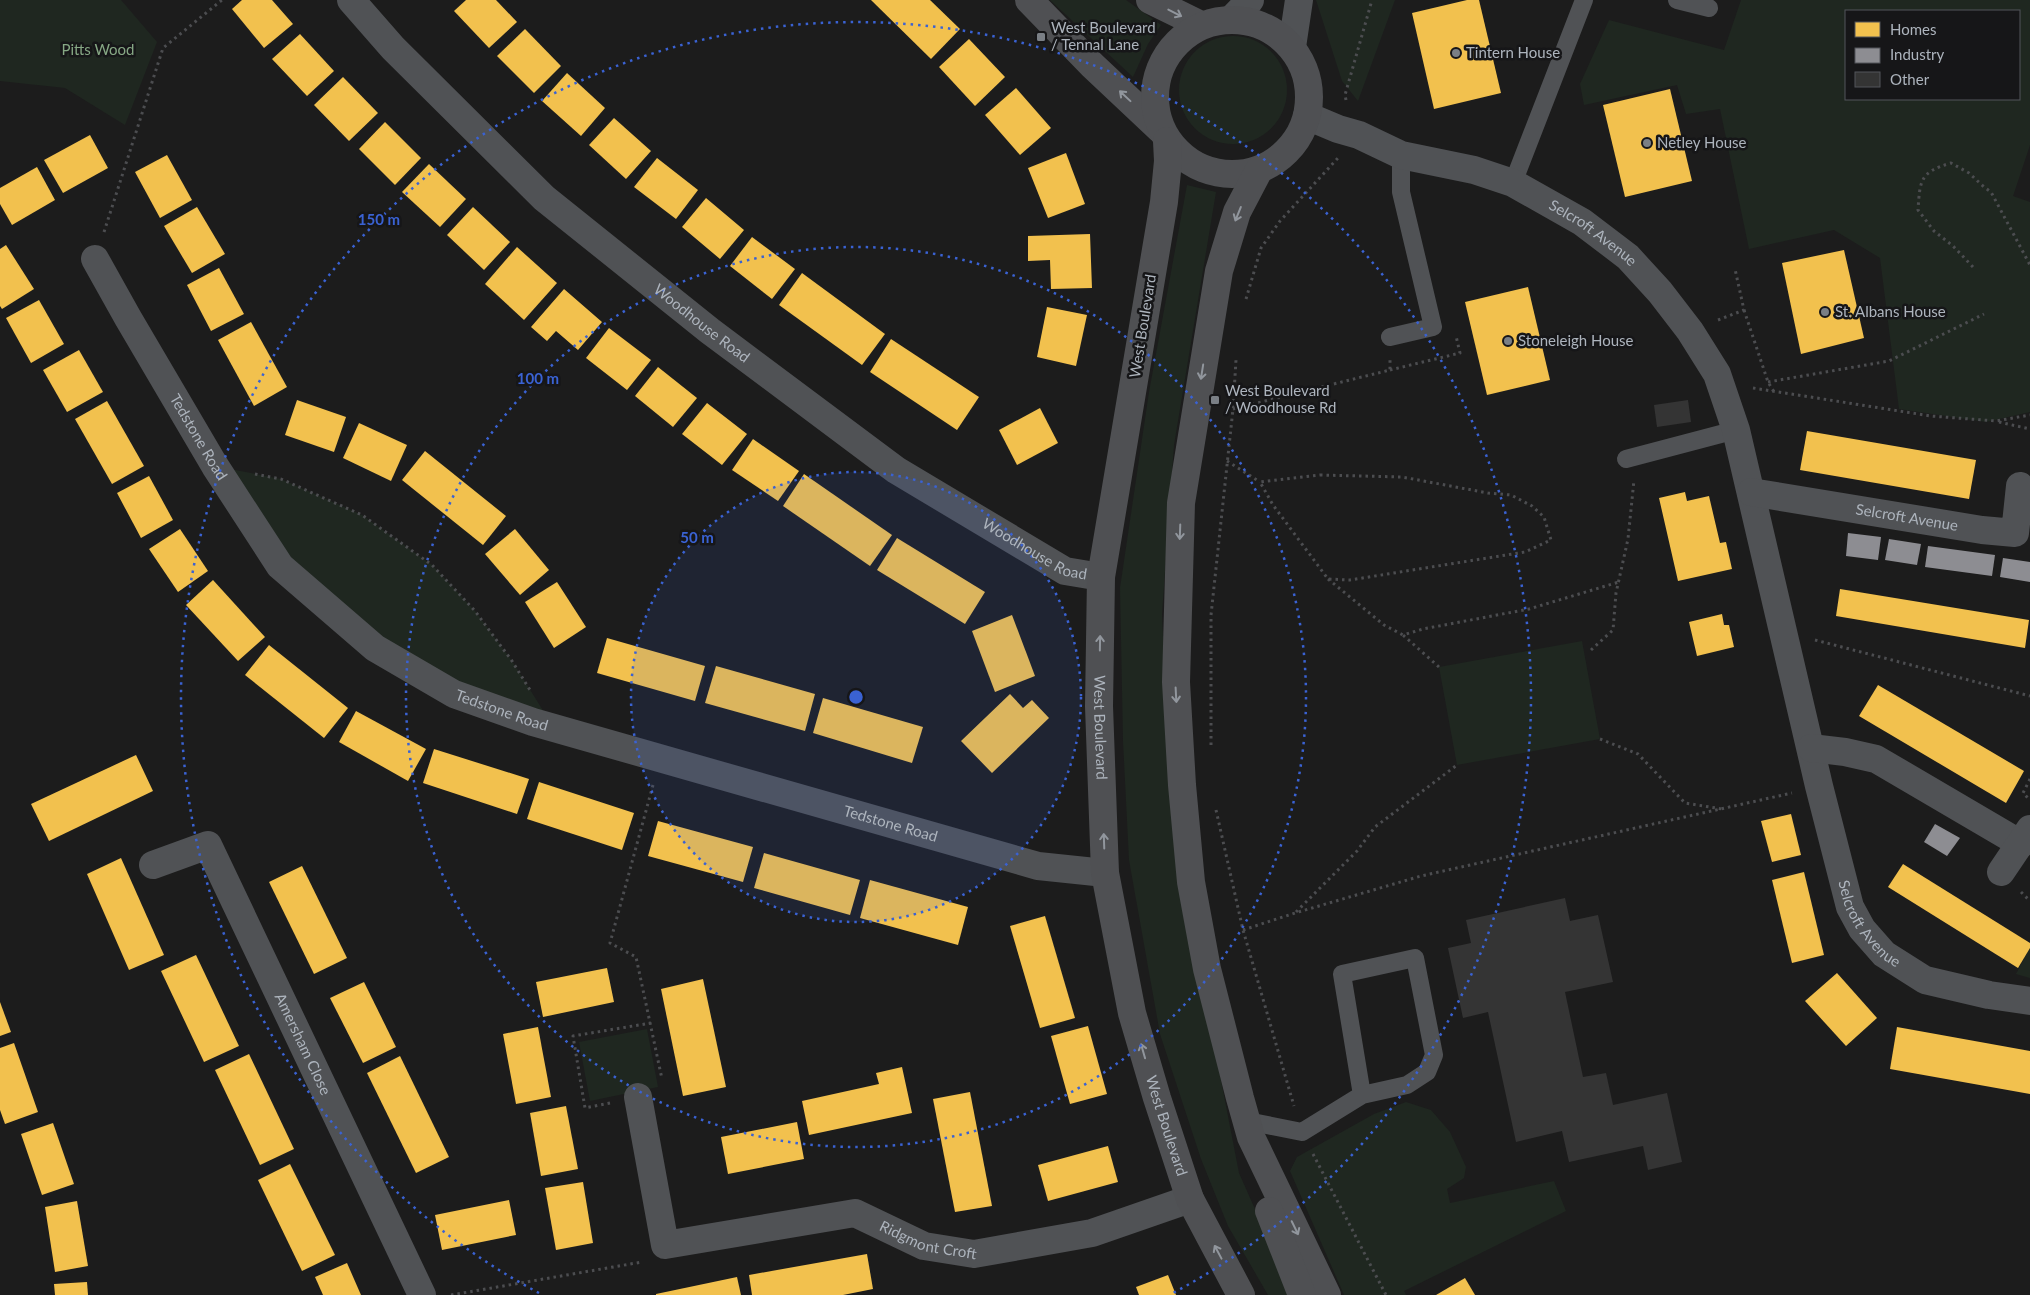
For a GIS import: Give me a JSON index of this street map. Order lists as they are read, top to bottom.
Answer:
{
  "streets": {
    "main road": ["West Boulevard"],
    "street": [
      "Selcroft Avenue",
      "Woodhouse Road",
      "Tedstone Road",
      "Amersham Close",
      "Ridgmont Croft"
    ]
  },
  "crossings": [
    ["Selcroft Avenue", "West Boulevard"],
    ["Woodhouse Road", "West Boulevard"],
    ["West Boulevard", "Tedstone Road"],
    ["West Boulevard", "Ridgmont Croft"]
  ],
  "parks": ["Pitts Wood"],
  "places": {
    "transit": ["West Boulevard / Tennal Lane", "West Boulevard / Woodhouse Rd"],
    "other": [
      "Tintern House",
      "Netley House",
      "St. Albans House",
      "Stoneleigh House"
    ]
  },
  "legend": ["Homes", "Industry", "Other"],
  "rings": ["150 m", "100 m", "50 m"]
}
